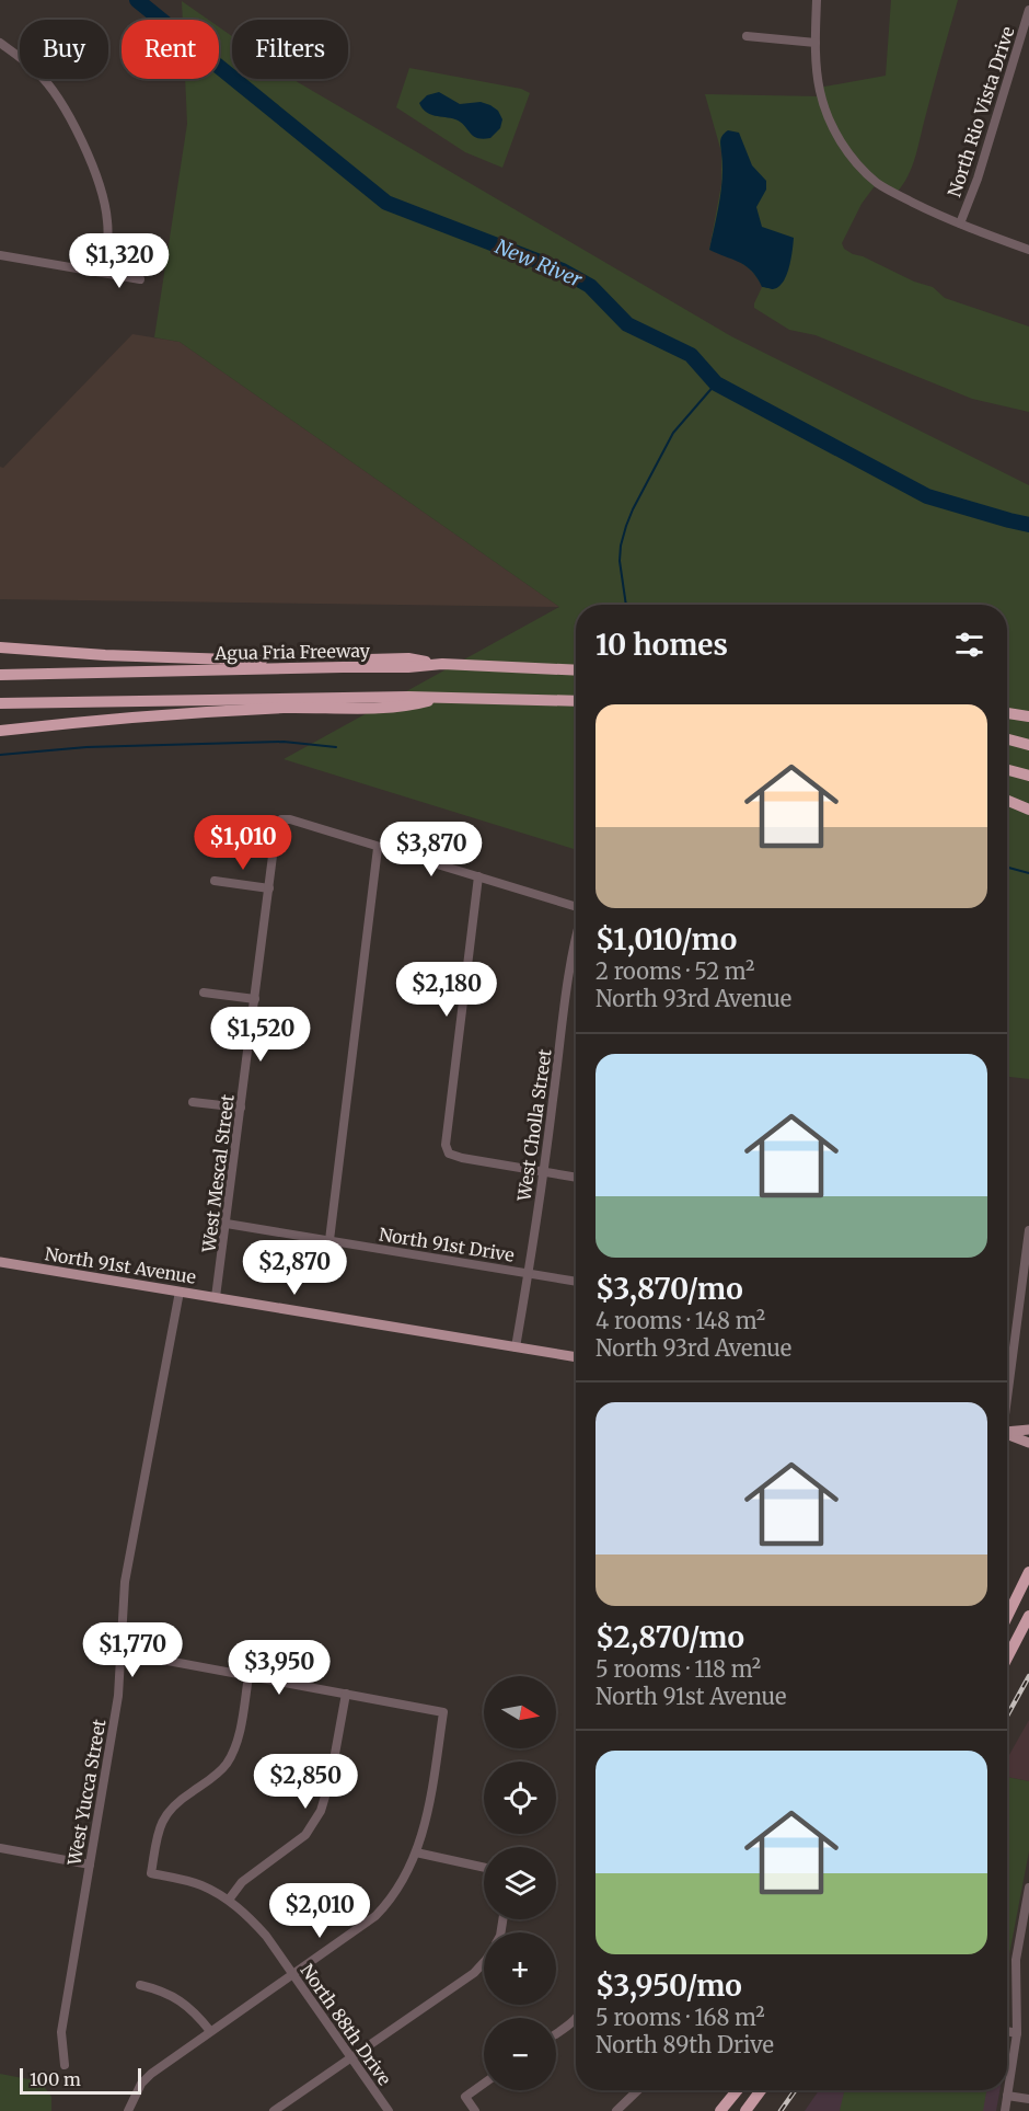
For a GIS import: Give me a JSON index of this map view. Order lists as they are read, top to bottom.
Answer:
{
  "streets": {
    "highway": ["Agua Fria Freeway"],
    "main road": ["North 91st Avenue"],
    "street": [
      "North Rio Vista Drive",
      "West Cholla Street",
      "West Mescal Street",
      "North 91st Drive",
      "West Yucca Street",
      "North 88th Drive"
    ]
  },
  "crossings": [
    ["West Cholla Street", "North 91st Drive"],
    ["West Cholla Street", "North 91st Avenue"],
    ["West Mescal Street", "North 91st Drive"],
    ["West Mescal Street", "North 91st Avenue"],
    ["North 91st Avenue", "West Yucca Street"]
  ],
  "water": ["New River"],
  "scale_bar": "100 m",
  "north": "right",
  "page": {
    "chip": ["Buy", "Rent", "Filters"],
    "price": [
      "$1,320",
      "$1,010",
      "$3,870",
      "$2,180",
      "$1,520",
      "$2,870",
      "$1,770",
      "$3,950",
      "$2,850",
      "$2,010"
    ],
    "heading": "10 homes",
    "list": [
      {
        "name": "$1,010/mo",
        "note": "2 rooms · 52 m² · North 93rd Avenue"
      },
      {
        "name": "$3,870/mo",
        "note": "4 rooms · 148 m² · North 93rd Avenue"
      },
      {
        "name": "$2,870/mo",
        "note": "5 rooms · 118 m² · North 91st Avenue"
      },
      {
        "name": "$3,950/mo",
        "note": "5 rooms · 168 m² · North 89th Drive"
      }
    ],
    "map_buttons": ["+", "−"],
    "scale": "100 m"
  }
}
